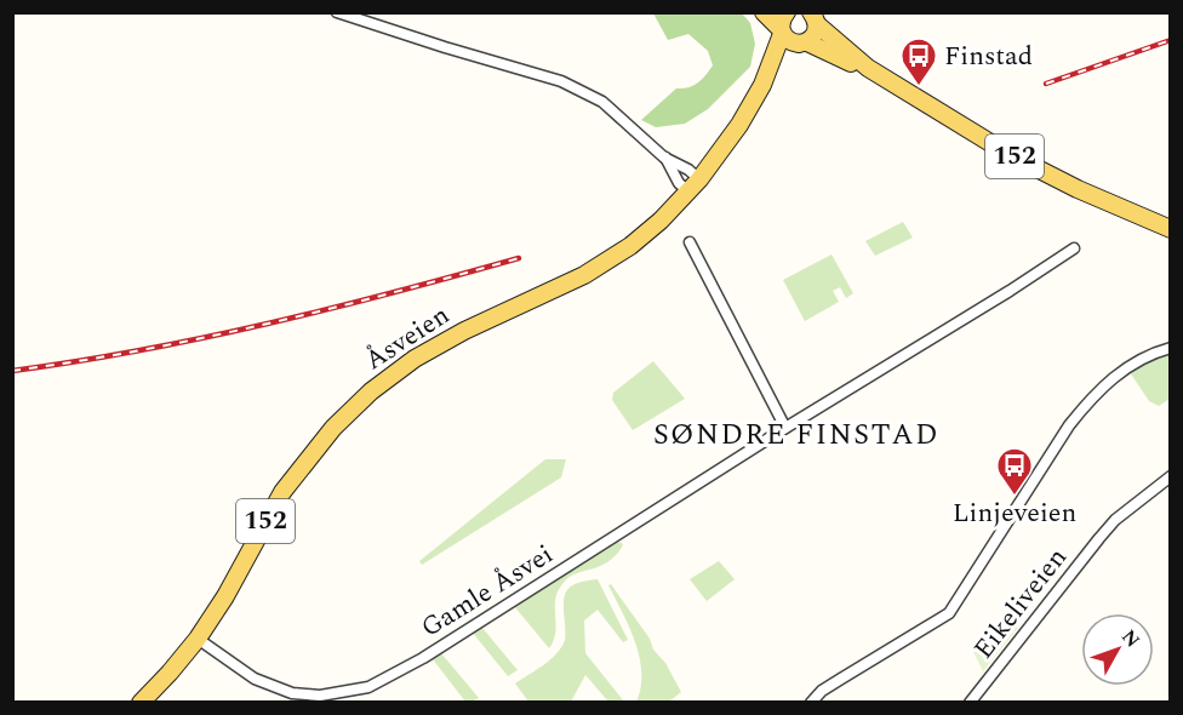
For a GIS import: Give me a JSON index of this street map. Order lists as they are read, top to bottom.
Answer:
{
  "streets": {
    "main road": ["152", "Åsveien"],
    "street": ["Gamle Åsvei", "Eikeliveien"]
  },
  "crossings": [
    ["152", "Åsveien"],
    ["Åsveien", "Gamle Åsvei"]
  ],
  "districts": ["SØNDRE FINSTAD"],
  "places": {
    "bus stop": ["Finstad", "Linjeveien"]
  },
  "north": "top right"
}
